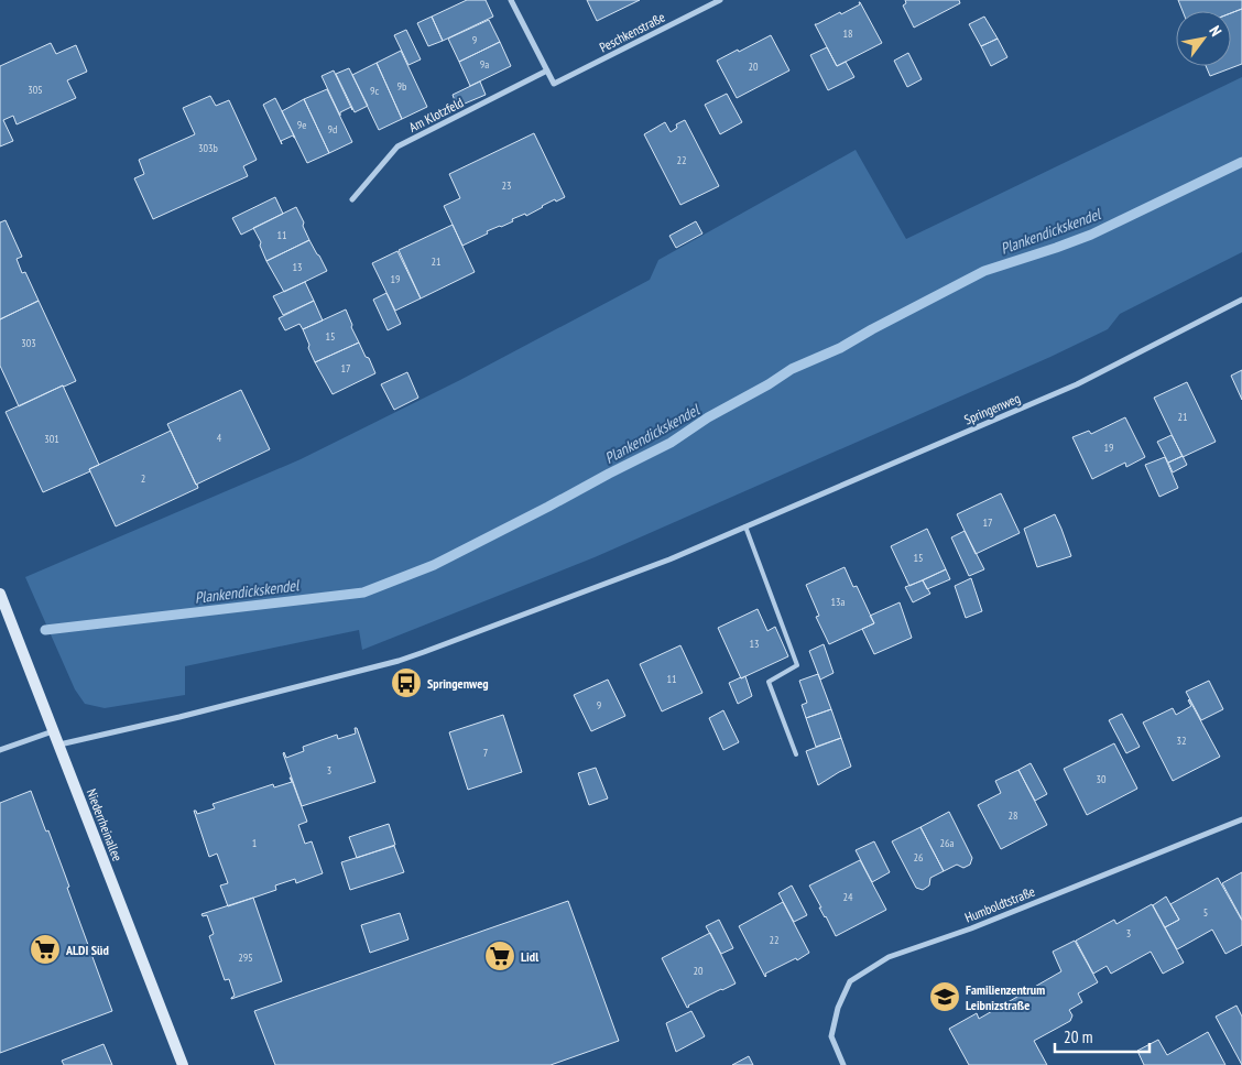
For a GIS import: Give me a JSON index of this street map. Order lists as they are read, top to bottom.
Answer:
{
  "streets": {
    "main road": ["Niederrheinallee"],
    "street": [
      "Peschkenstraße",
      "Am Klotzfeld",
      "Springenweg",
      "Humboldtstraße"
    ]
  },
  "crossings": [
    ["Peschkenstraße", "Am Klotzfeld"],
    ["Springenweg", "Niederrheinallee"]
  ],
  "water": ["Plankendickskendel"],
  "places": {
    "bus stop": ["Springenweg"],
    "supermarket": ["ALDI Süd", "Lidl"],
    "school or university": ["Familienzentrum Leibnizstraße"]
  },
  "house_numbers": [
    "18",
    "9",
    "9a",
    "20",
    "9b",
    "305",
    "9c",
    "9e",
    "9d",
    "303b",
    "22",
    "23",
    "11",
    "21",
    "13",
    "19",
    "15",
    "303",
    "17",
    "21",
    "4",
    "301",
    "19",
    "2",
    "17",
    "15",
    "13a",
    "13",
    "11",
    "9",
    "32",
    "7",
    "3",
    "30",
    "28",
    "1",
    "26a",
    "26",
    "24",
    "5",
    "3",
    "22",
    "295",
    "20"
  ],
  "scale_bar": "20 m",
  "north": "top right"
}
